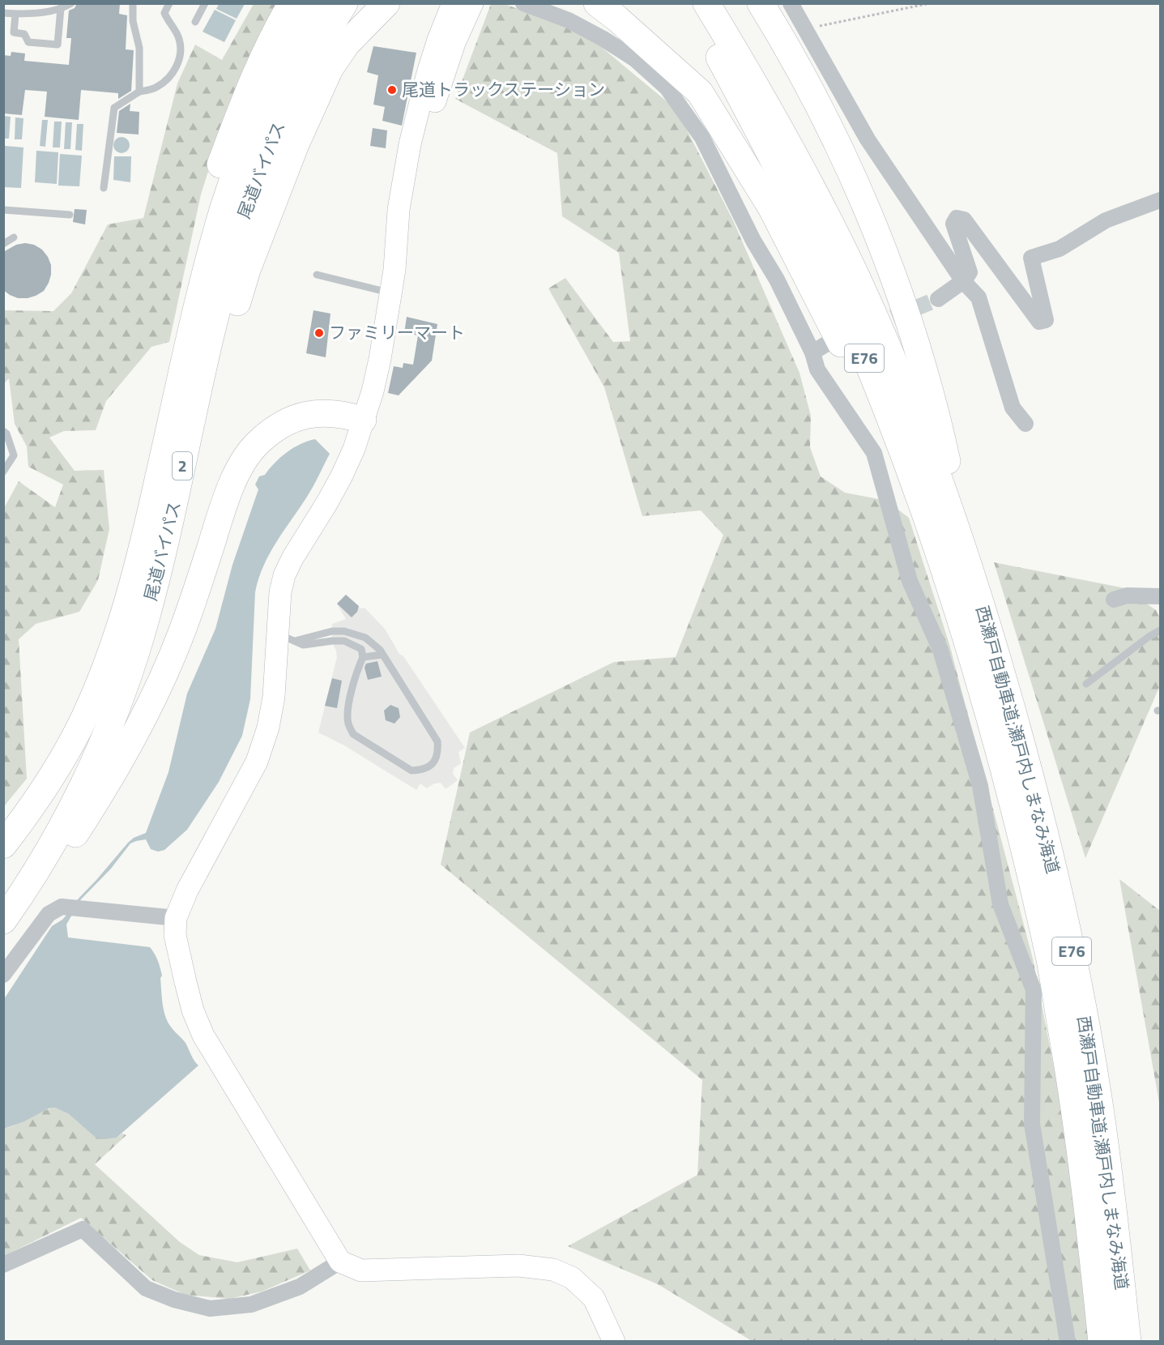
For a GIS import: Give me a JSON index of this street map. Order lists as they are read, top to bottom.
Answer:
{
  "streets": {
    "highway": [
      "尾道バイパス",
      "E76",
      "2",
      "西瀬戸自動車道;瀬戸内しまなみ海道"
    ]
  },
  "crossings": [
    ["E76", "西瀬戸自動車道;瀬戸内しまなみ海道"]
  ],
  "places": ["尾道トラックステーション", "ファミリーマート"]
}
